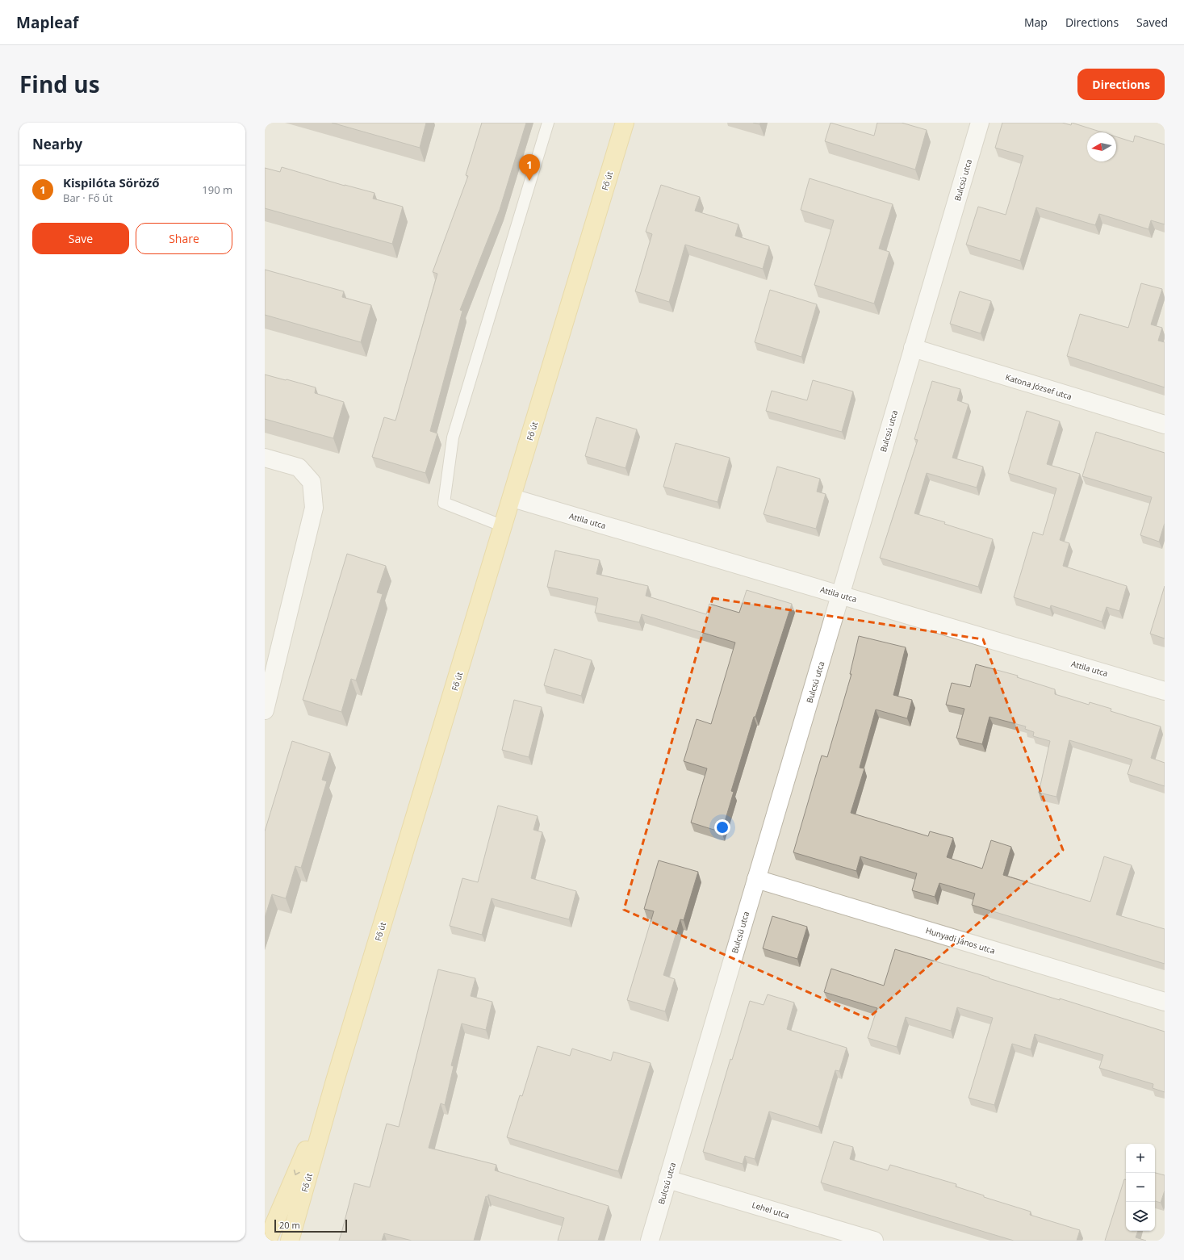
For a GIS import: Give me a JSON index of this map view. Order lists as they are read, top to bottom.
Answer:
{
  "streets": {
    "main road": ["Fő út"],
    "street": [
      "Bulcsú utca",
      "Katona József utca",
      "Attila utca",
      "Hunyadi János utca",
      "Lehel utca"
    ]
  },
  "crossings": [
    ["Bulcsú utca", "Katona József utca"],
    ["Bulcsú utca", "Attila utca"],
    ["Bulcsú utca", "Hunyadi János utca"],
    ["Bulcsú utca", "Lehel utca"],
    ["Fő út", "Attila utca"]
  ],
  "scale_bar": "20 m",
  "north": "left",
  "page": {
    "header": "Mapleaf",
    "nav": ["Map", "Directions", "Saved"],
    "title": "Find us",
    "buttons": [
      "Directions",
      ["Save", "Share"]
    ],
    "heading": "Nearby",
    "pins": "1",
    "list": [
      {
        "mark": "1",
        "name": "Kispilóta Söröző",
        "note": "Bar · Fő út",
        "value": "190 m"
      }
    ],
    "map_buttons": ["+", "−"],
    "scale": "20 m"
  }
}
